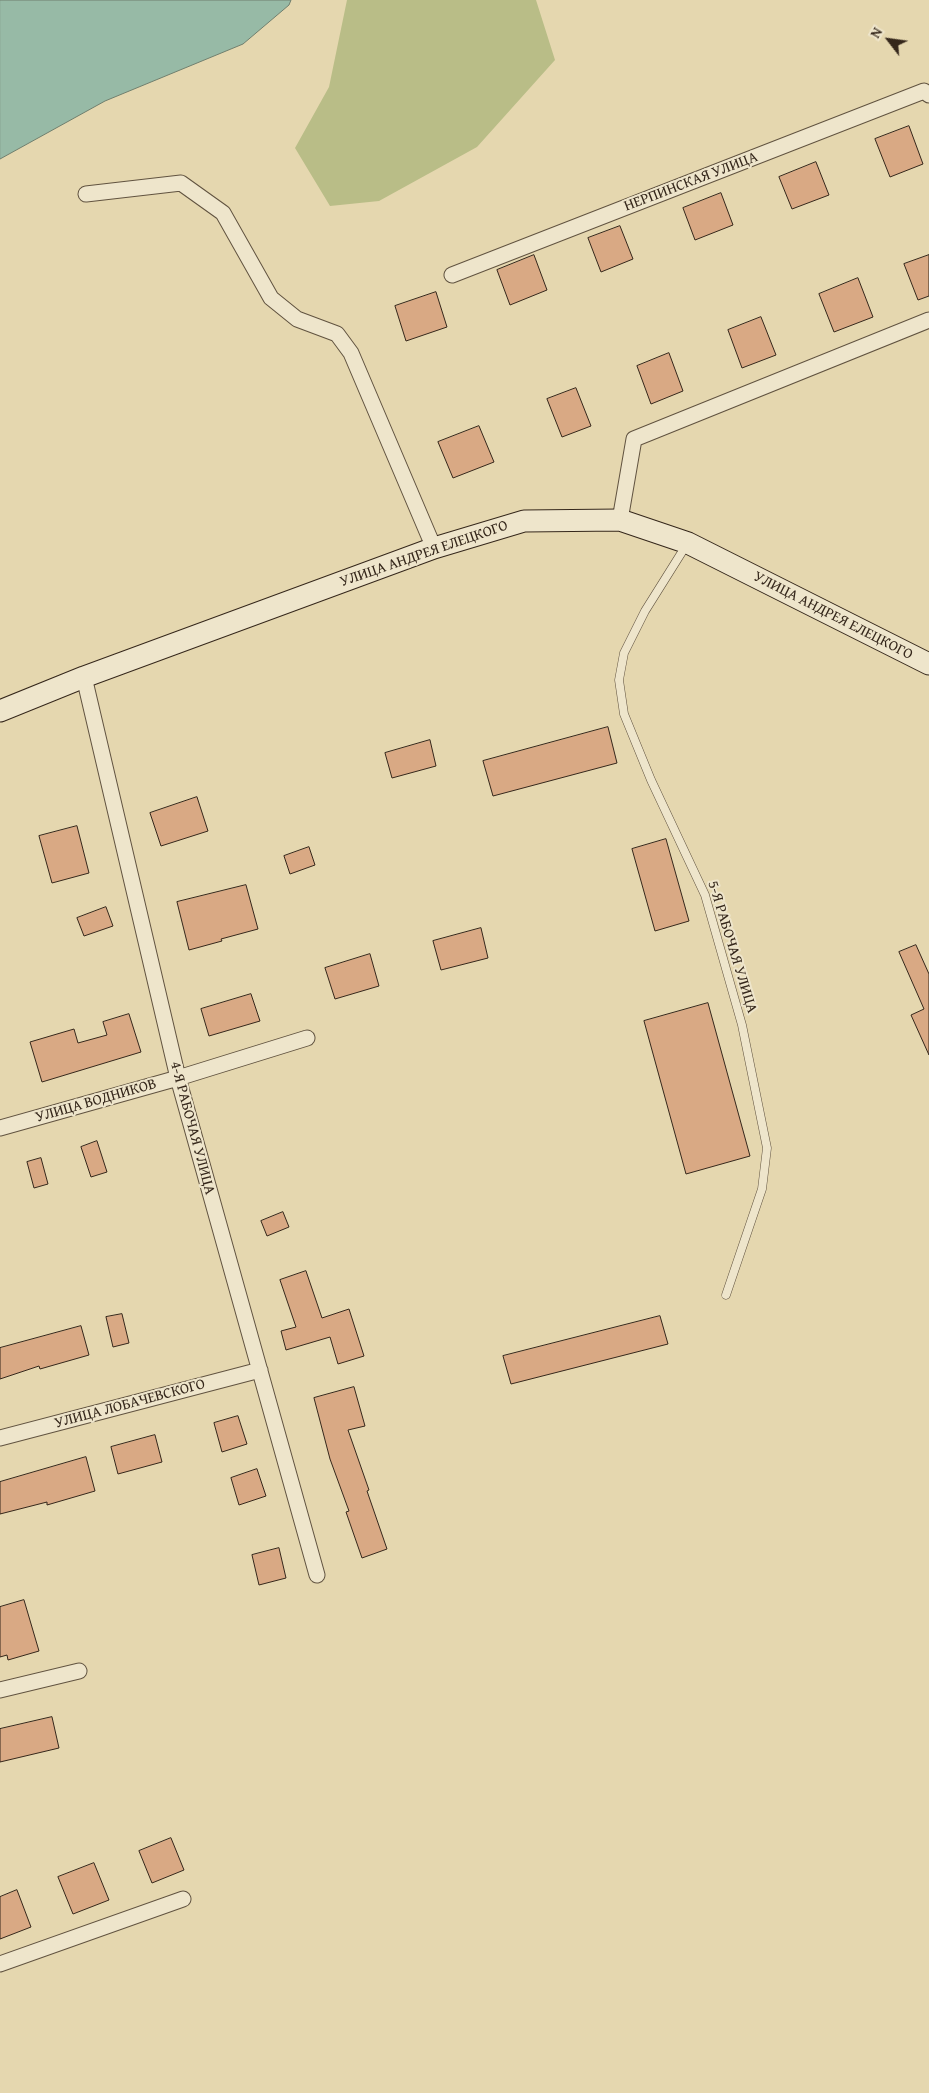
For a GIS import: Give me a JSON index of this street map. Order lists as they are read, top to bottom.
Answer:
{
  "streets": {
    "main road": ["УЛИЦА АНДРЕЯ ЕЛЕЦКОГО"],
    "street": [
      "НЕРПИНСКАЯ УЛИЦА",
      "УЛИЦА ВОДНИКОВ",
      "4-Я РАБОЧАЯ УЛИЦА",
      "УЛИЦА ЛОБАЧЕВСКОГО"
    ],
    "lane": ["5-Я РАБОЧАЯ УЛИЦА"]
  },
  "crossings": [
    ["УЛИЦА АНДРЕЯ ЕЛЕЦКОГО", "5-Я РАБОЧАЯ УЛИЦА"],
    ["УЛИЦА АНДРЕЯ ЕЛЕЦКОГО", "4-Я РАБОЧАЯ УЛИЦА"],
    ["УЛИЦА ВОДНИКОВ", "4-Я РАБОЧАЯ УЛИЦА"],
    ["4-Я РАБОЧАЯ УЛИЦА", "УЛИЦА ЛОБАЧЕВСКОГО"]
  ],
  "north": "top left"
}
